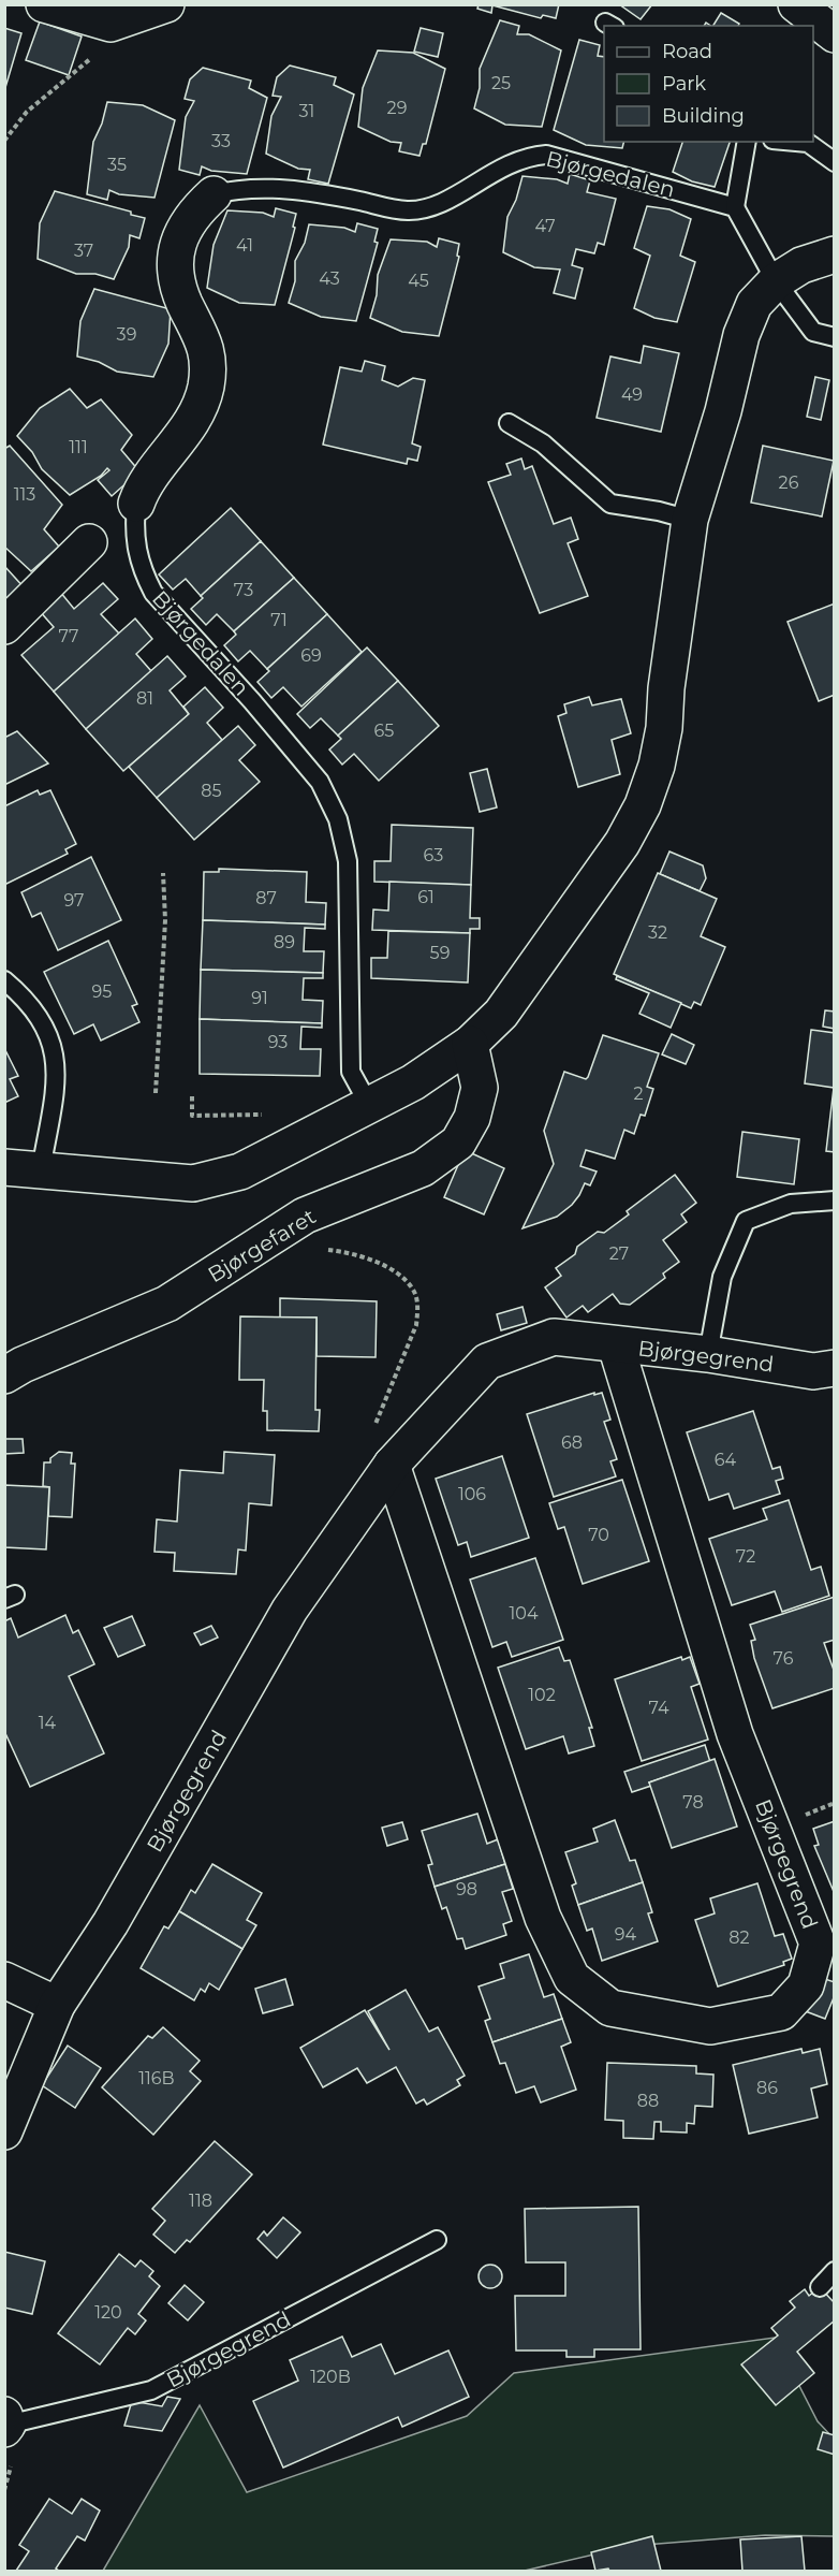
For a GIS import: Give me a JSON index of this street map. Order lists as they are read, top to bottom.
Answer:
{
  "streets": {
    "street": ["Bjørgedalen", "Bjørgefaret", "Bjørgegrend"]
  },
  "house_numbers": [
    "25",
    "29",
    "31",
    "33",
    "35",
    "47",
    "41",
    "37",
    "43",
    "45",
    "39",
    "49",
    "111",
    "26",
    "113",
    "73",
    "71",
    "77",
    "69",
    "81",
    "65",
    "85",
    "63",
    "61",
    "87",
    "97",
    "32",
    "89",
    "59",
    "95",
    "91",
    "93",
    "2",
    "27",
    "68",
    "64",
    "106",
    "70",
    "72",
    "104",
    "76",
    "102",
    "74",
    "14",
    "78",
    "98",
    "94",
    "82",
    "116B",
    "86",
    "88",
    "118",
    "120",
    "120B"
  ],
  "legend": ["Road", "Park", "Building"]
}
